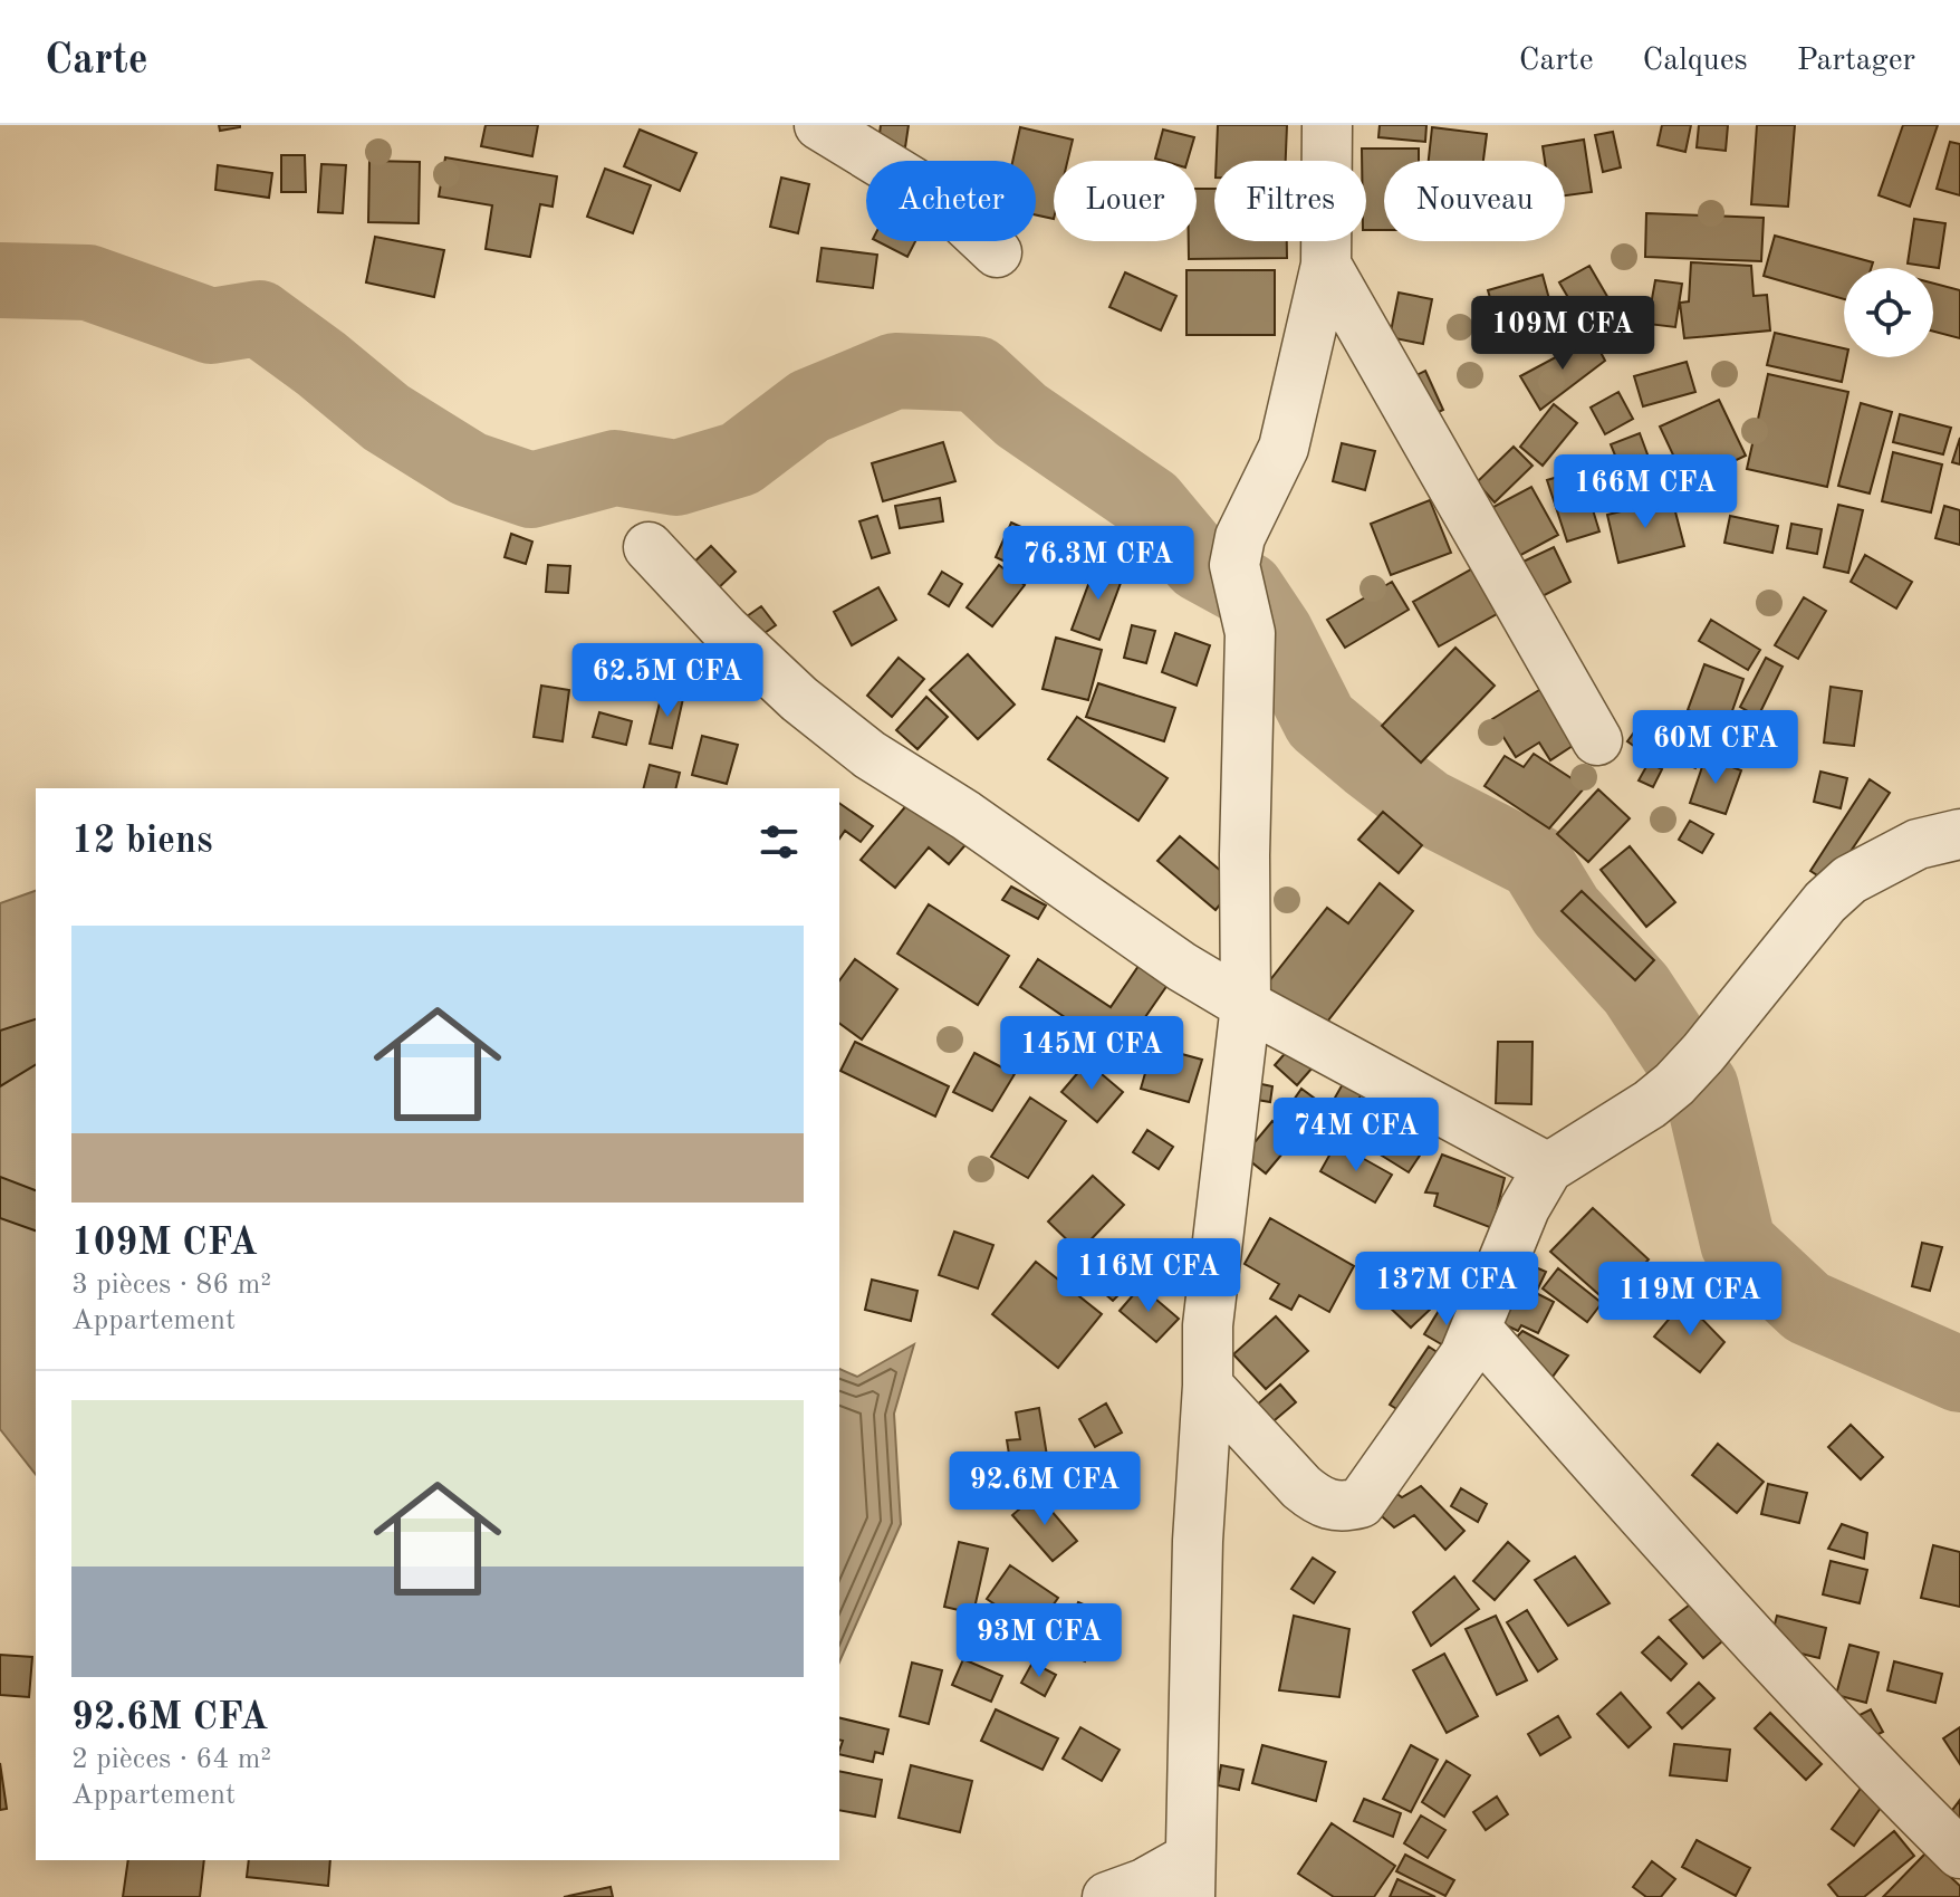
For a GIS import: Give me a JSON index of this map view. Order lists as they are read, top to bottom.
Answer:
{
  "page": {
    "header": "Carte",
    "nav": ["Carte", "Calques", "Partager"],
    "chip": [
      "Acheter",
      "Louer",
      "Filtres",
      "Nouveau"
    ],
    "price": [
      "109M CFA",
      "166M CFA",
      "76.3M CFA",
      "62.5M CFA",
      "60M CFA",
      "145M CFA",
      "74M CFA",
      "116M CFA",
      "137M CFA",
      "119M CFA",
      "92.6M CFA",
      "93M CFA"
    ],
    "heading": "12 biens",
    "list": [
      {
        "name": "109M CFA",
        "note": "3 pièces · 86 m² · Appartement"
      },
      {
        "name": "92.6M CFA",
        "note": "2 pièces · 64 m² · Appartement"
      }
    ]
  }
}
